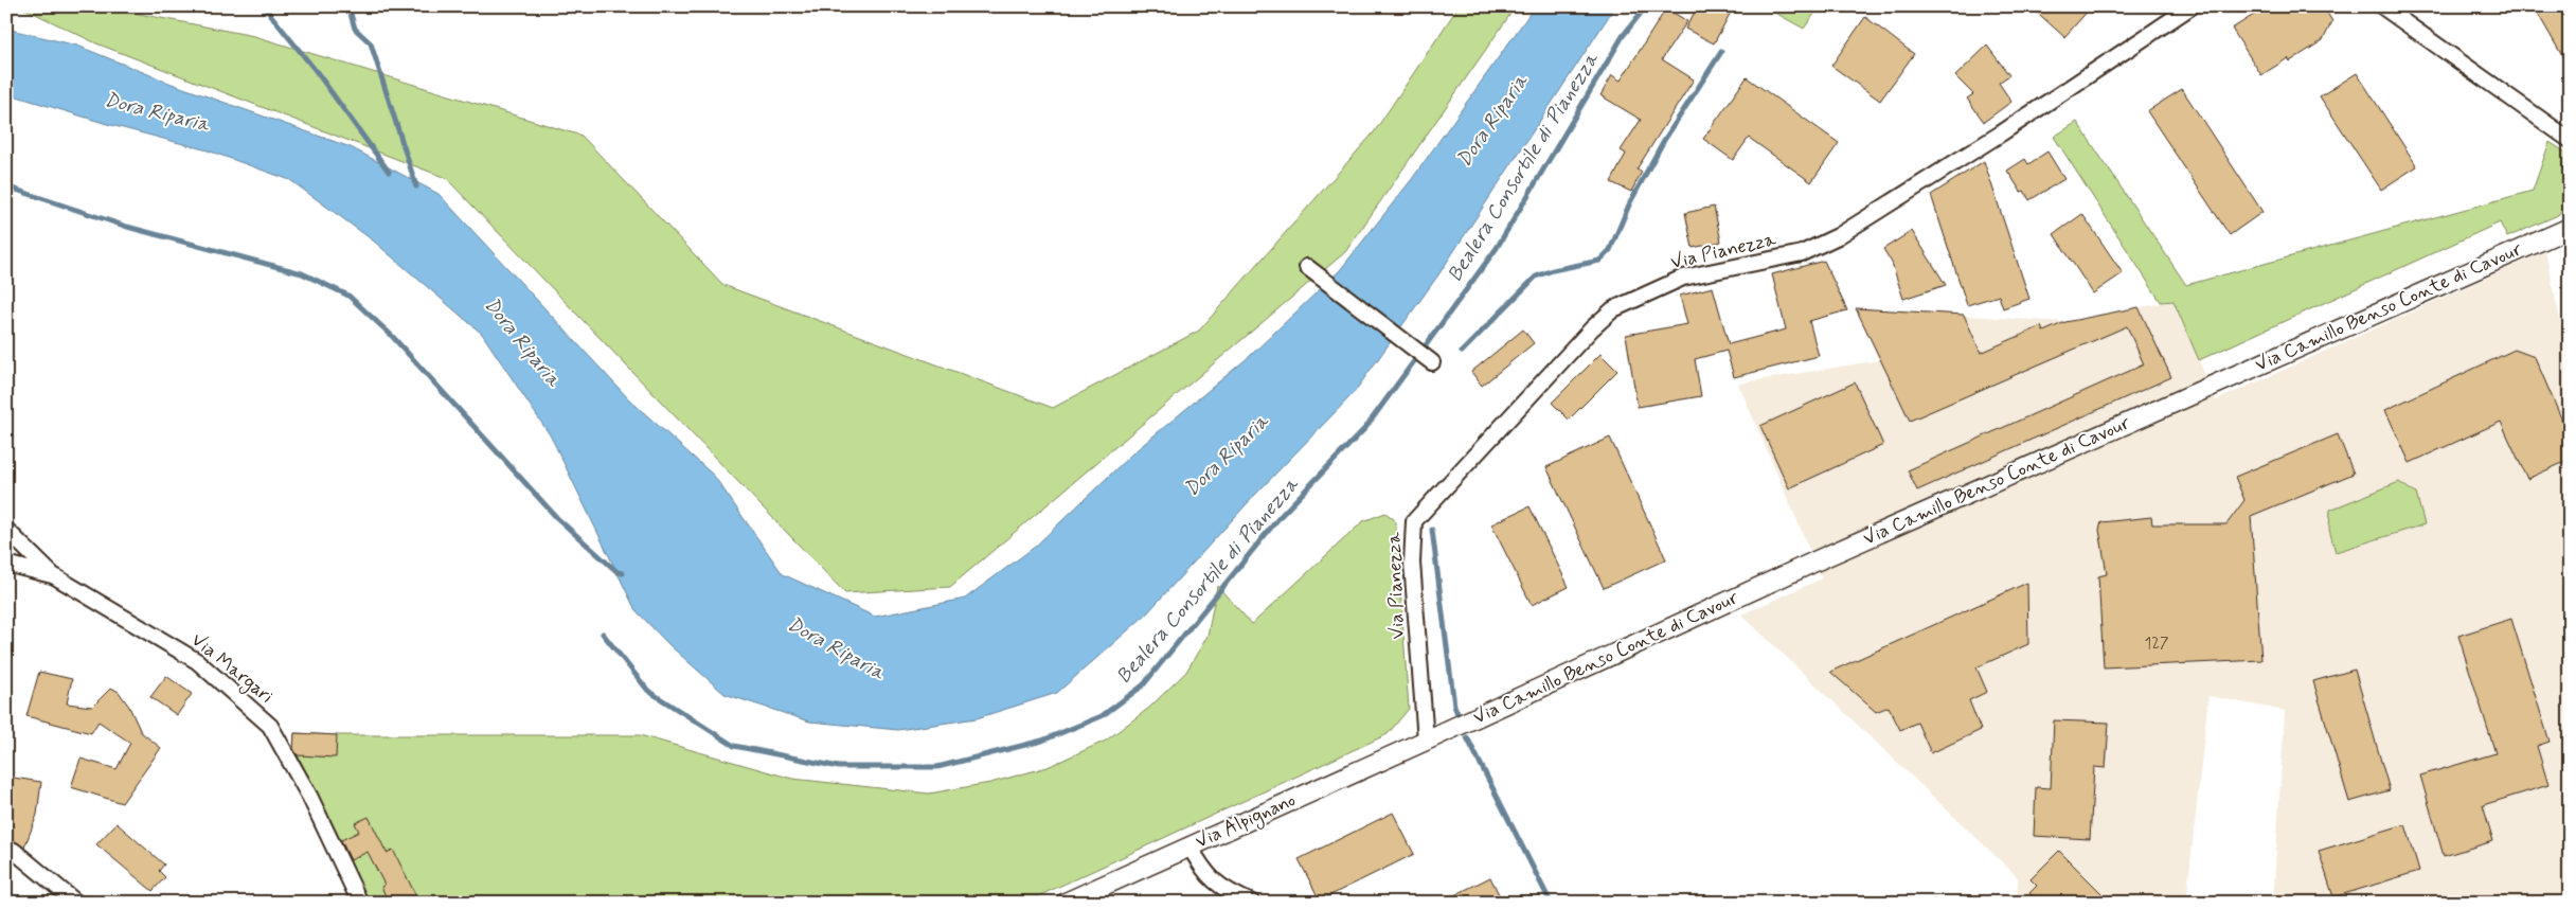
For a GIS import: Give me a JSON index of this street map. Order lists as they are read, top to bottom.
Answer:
{
  "streets": {
    "street": [
      "Via Pianezza",
      "Via Camillo Benso Conte di Cavour",
      "Via Margari",
      "Via Alpignano"
    ]
  },
  "crossings": [
    ["Via Pianezza", "Via Camillo Benso Conte di Cavour"],
    ["Via Pianezza", "Via Alpignano"],
    ["Via Camillo Benso Conte di Cavour", "Via Alpignano"]
  ],
  "water": ["Dora Riparia", "Bealera Consortile di Pianezza"],
  "house_numbers": ["127"]
}
